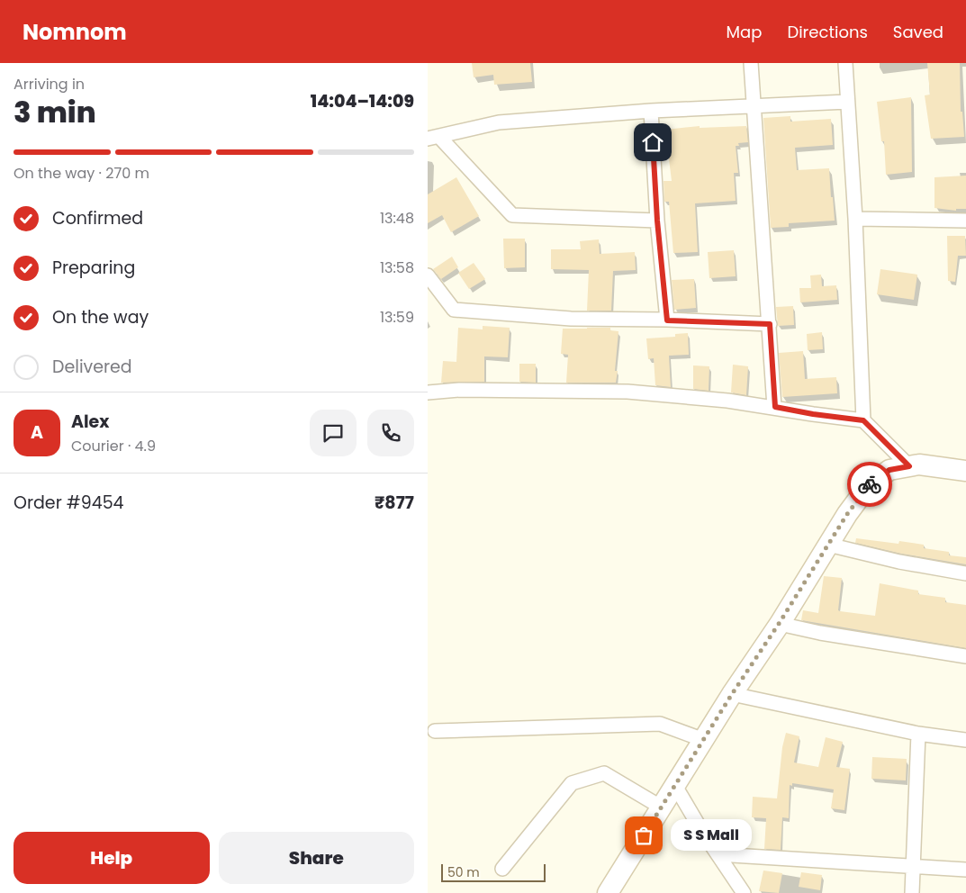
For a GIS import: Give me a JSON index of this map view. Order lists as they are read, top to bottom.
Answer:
{
  "places": ["S S Mall"],
  "scale_bar": "50 m",
  "page": {
    "header": "Nomnom",
    "nav": ["Map", "Directions", "Saved"],
    "heading": ["3 min", "Arriving in", "14:04–14:09"],
    "panel": [
      "Alex",
      "Courier · 4.9",
      "Order #9454",
      "₹877"
    ],
    "bar": "On the way · 270 m",
    "list": [
      ["Confirmed", "13:48"],
      ["Preparing", "13:58"],
      ["On the way", "13:59"],
      "Delivered"
    ],
    "round": "A",
    "bubble": "S S Mall",
    "buttons": ["Help", "Share"],
    "scale": "50 m"
  }
}
